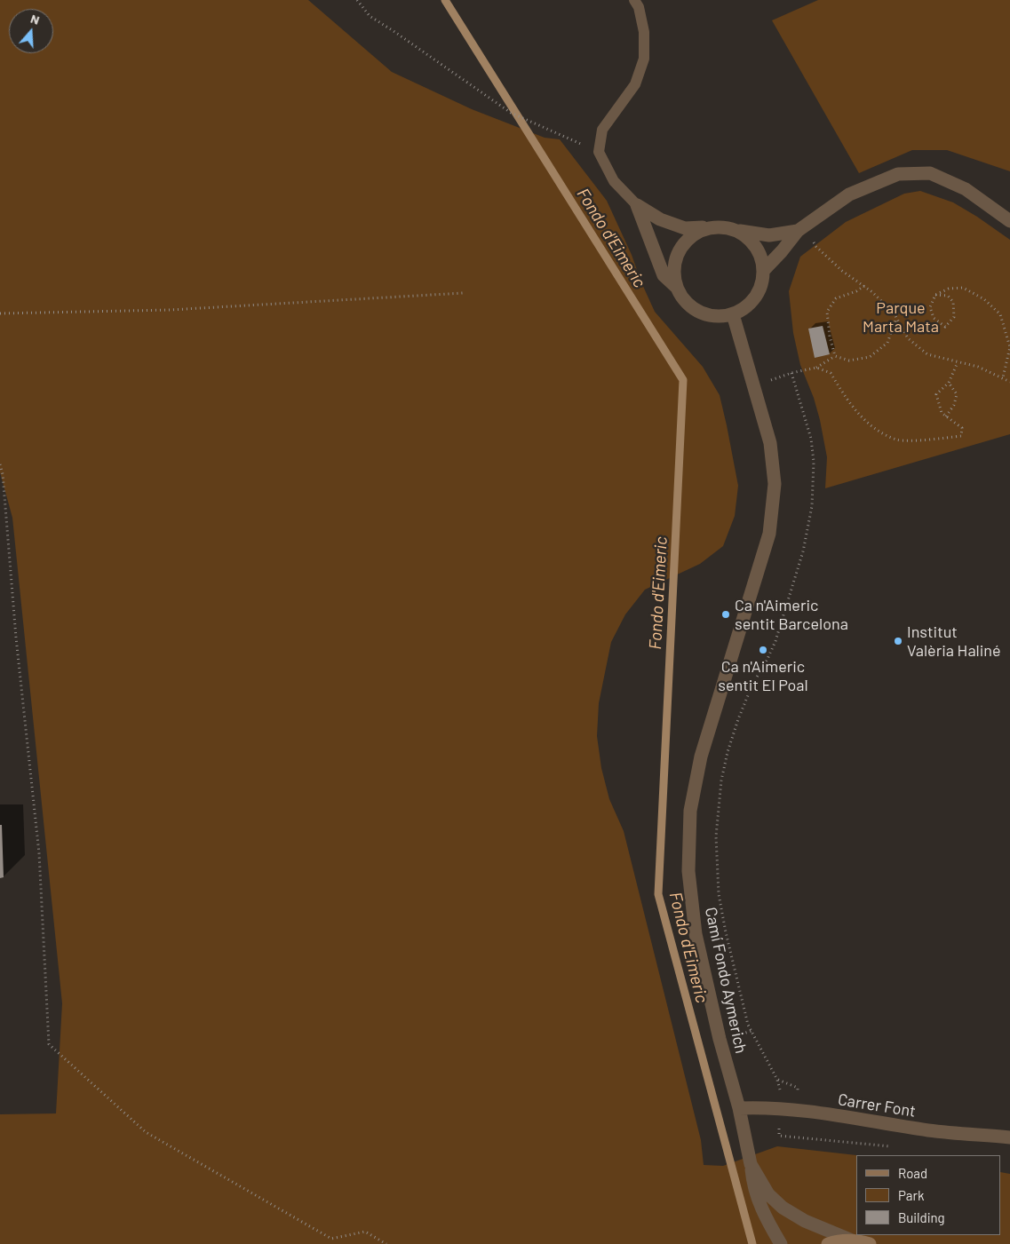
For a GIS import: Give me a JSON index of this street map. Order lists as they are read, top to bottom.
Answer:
{
  "streets": {
    "street": ["Camí Fondo Aymerich", "Carrer Font"]
  },
  "crossings": [
    ["Camí Fondo Aymerich", "Carrer Font"]
  ],
  "water": ["Fondo d'Eimeric"],
  "parks": ["Parque Marta Mata"],
  "places": ["Ca n'Aimeric sentit Barcelona", "Institut Valèria Haliné", "Ca n'Aimeric sentit El Poal"],
  "legend": ["Road", "Park", "Building"],
  "north": "top"
}
